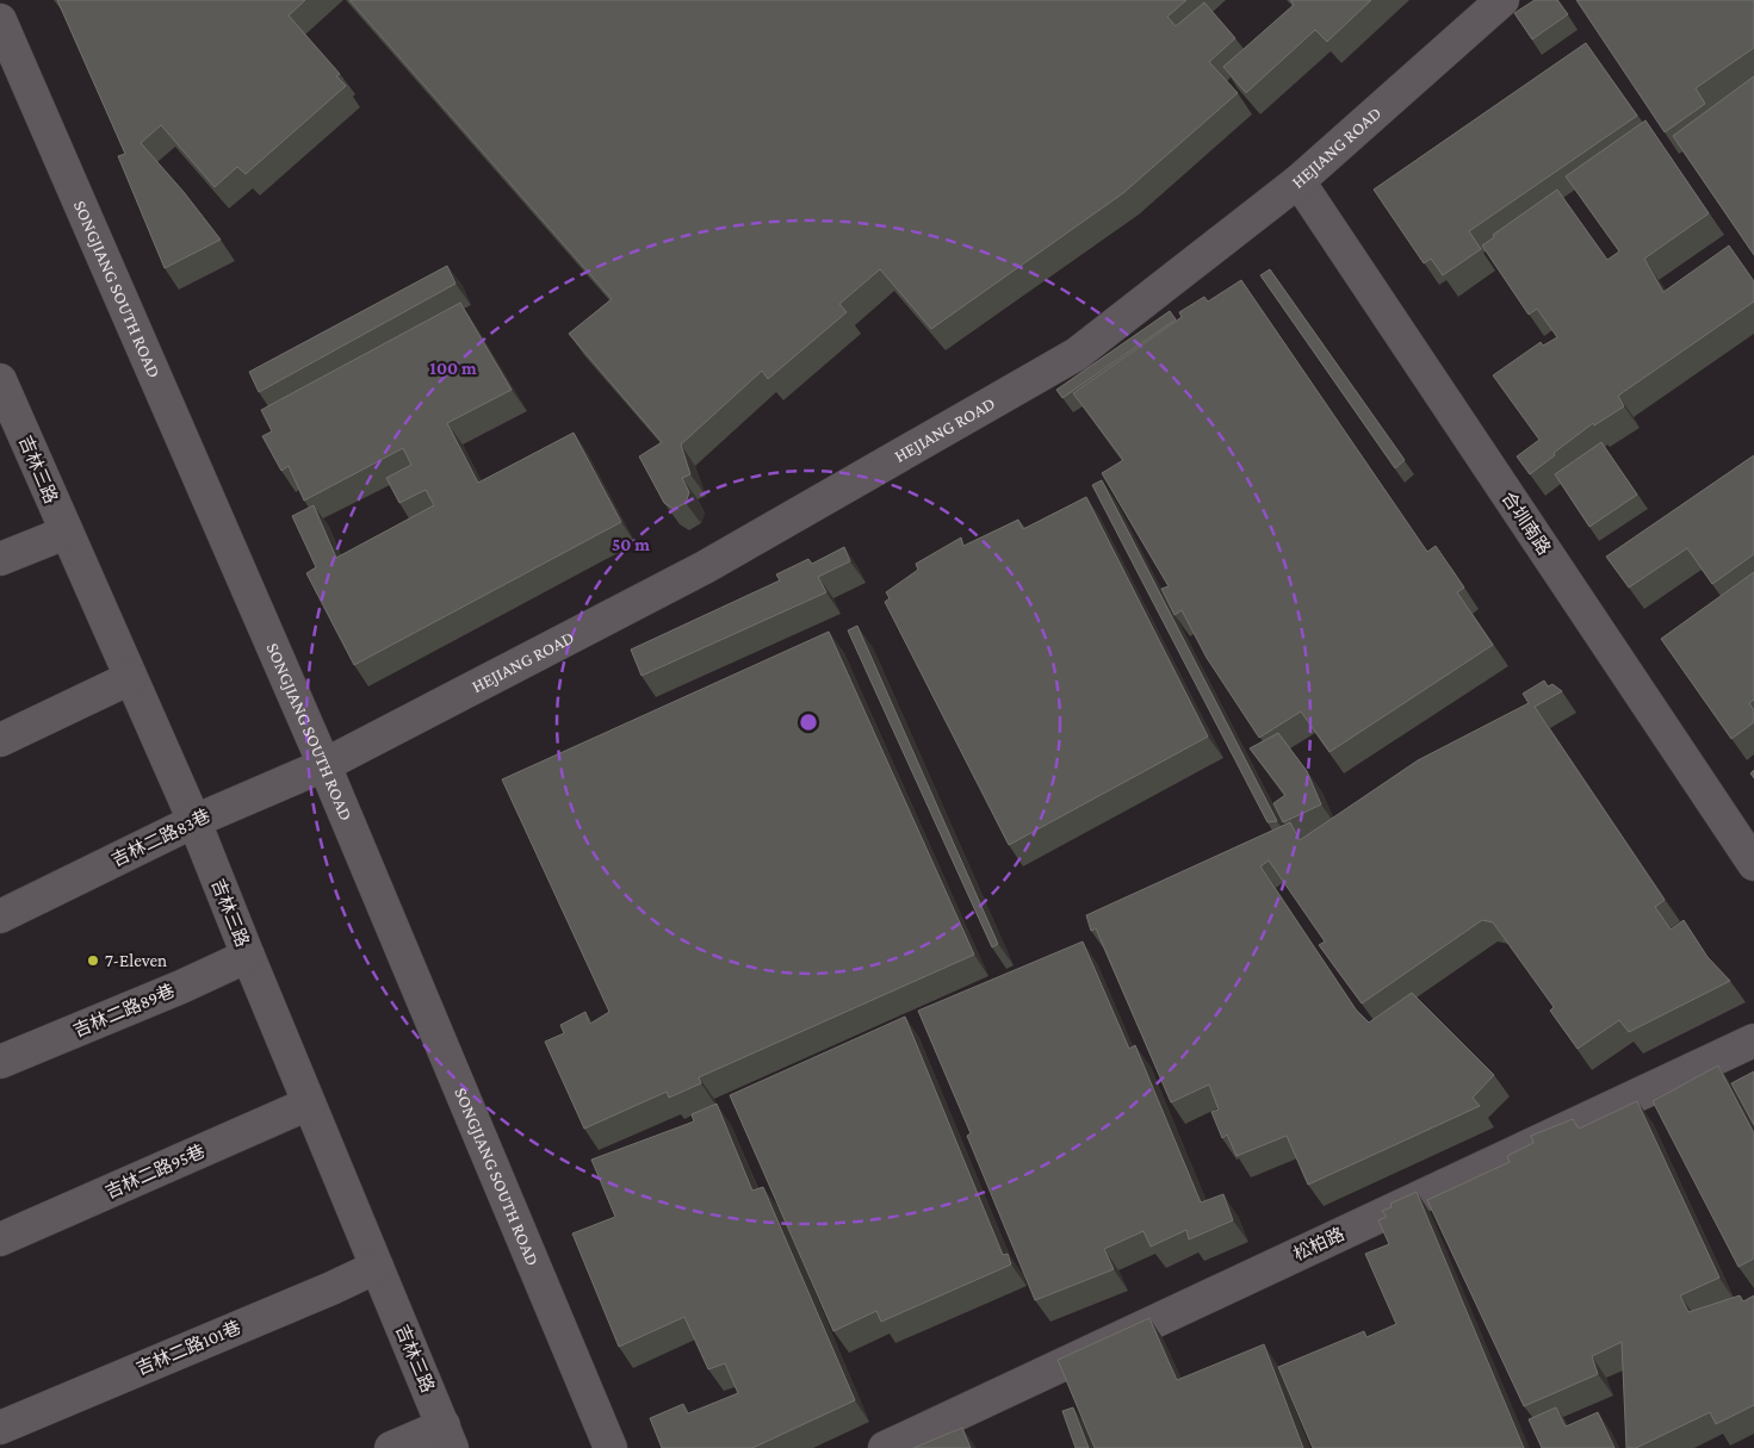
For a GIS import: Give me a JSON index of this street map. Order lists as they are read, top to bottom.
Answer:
{
  "streets": {
    "street": [
      "HEJIANG ROAD",
      "SONGJIANG SOUTH ROAD",
      "吉林三路",
      "合圳南路",
      "吉林二路83巷",
      "吉林二路89巷",
      "吉林二路95巷",
      "松柏路",
      "吉林二路101巷"
    ]
  },
  "crossings": [
    ["HEJIANG ROAD", "SONGJIANG SOUTH ROAD"],
    ["HEJIANG ROAD", "合圳南路"],
    ["HEJIANG ROAD", "吉林二路83巷"],
    ["SONGJIANG SOUTH ROAD", "吉林二路83巷"],
    ["吉林三路", "吉林二路83巷"],
    ["吉林三路", "吉林二路89巷"],
    ["吉林三路", "吉林二路95巷"],
    ["吉林三路", "吉林二路101巷"]
  ],
  "places": ["7-Eleven"],
  "rings": ["100 m", "50 m"]
}
